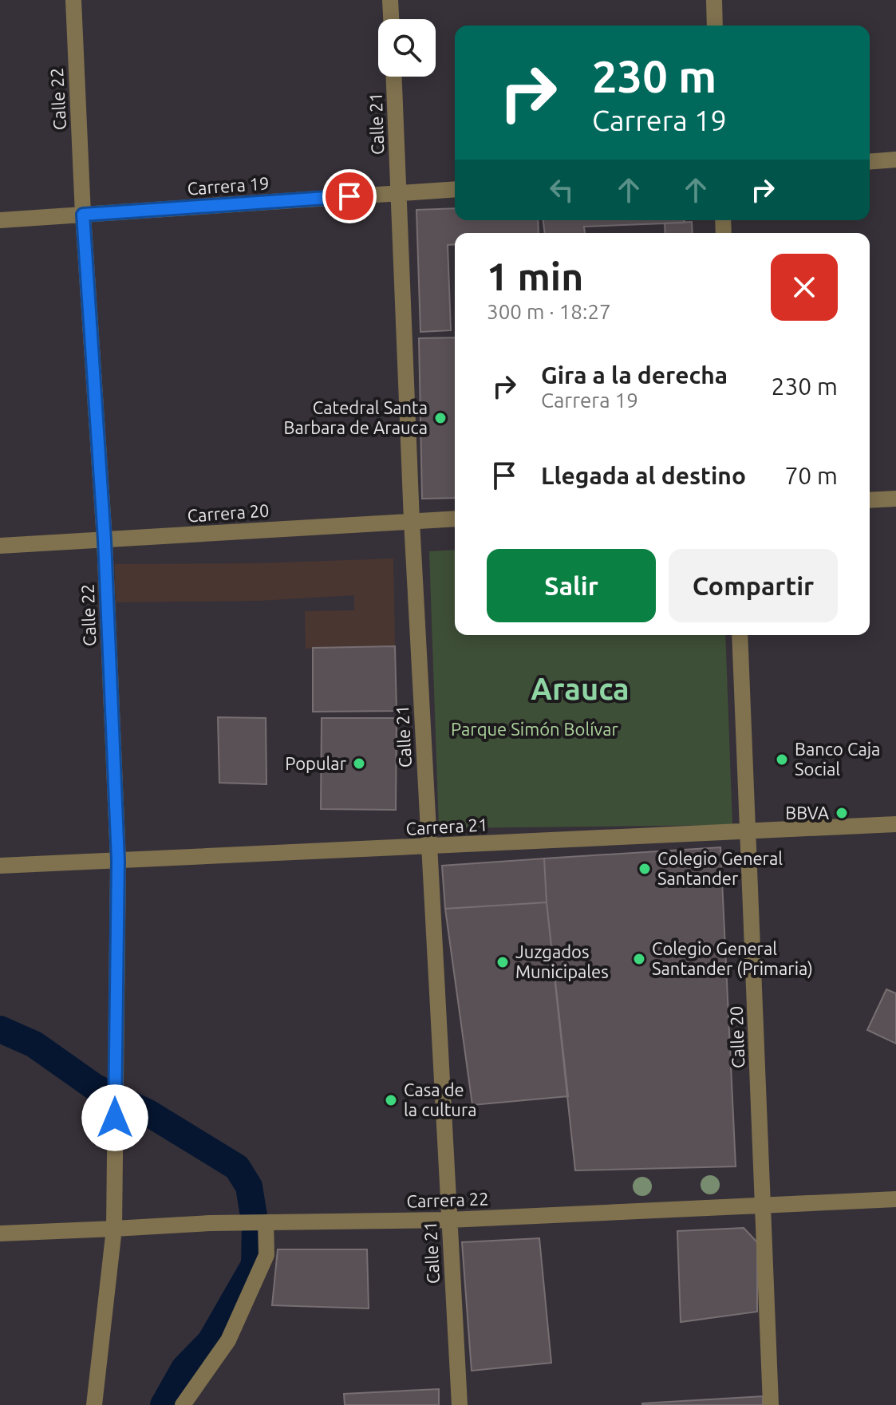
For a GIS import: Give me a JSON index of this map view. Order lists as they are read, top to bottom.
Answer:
{
  "streets": {
    "street": [
      "Calle 22",
      "Calle 21",
      "Carrera 19",
      "Carrera 20",
      "Carrera 21",
      "Calle 20",
      "Carrera 22"
    ]
  },
  "crossings": [
    ["Calle 22", "Carrera 19"],
    ["Calle 22", "Carrera 20"],
    ["Calle 22", "Carrera 21"],
    ["Calle 22", "Carrera 22"],
    ["Calle 21", "Carrera 19"],
    ["Calle 21", "Carrera 20"],
    ["Calle 21", "Carrera 21"],
    ["Calle 21", "Carrera 22"],
    ["Carrera 21", "Calle 20"],
    ["Calle 20", "Carrera 22"]
  ],
  "districts": ["Arauca"],
  "parks": ["Parque Simón Bolívar"],
  "places": [
    "Catedral Santa Barbara de Arauca",
    "Banco Caja Social",
    "Popular",
    "BBVA",
    "Colegio General Santander",
    "Colegio General Santander (Primaria)",
    "Juzgados Municipales",
    "Casa de la cultura"
  ],
  "page": {
    "turn": ["230 m", "Carrera 19"],
    "heading": ["1 min", "300 m · 18:27"],
    "list": [
      {
        "name": "Gira a la derecha",
        "note": "Carrera 19",
        "value": "230 m"
      },
      {
        "name": "Llegada al destino",
        "value": "70 m"
      }
    ],
    "buttons": ["Salir", "Compartir"]
  }
}
